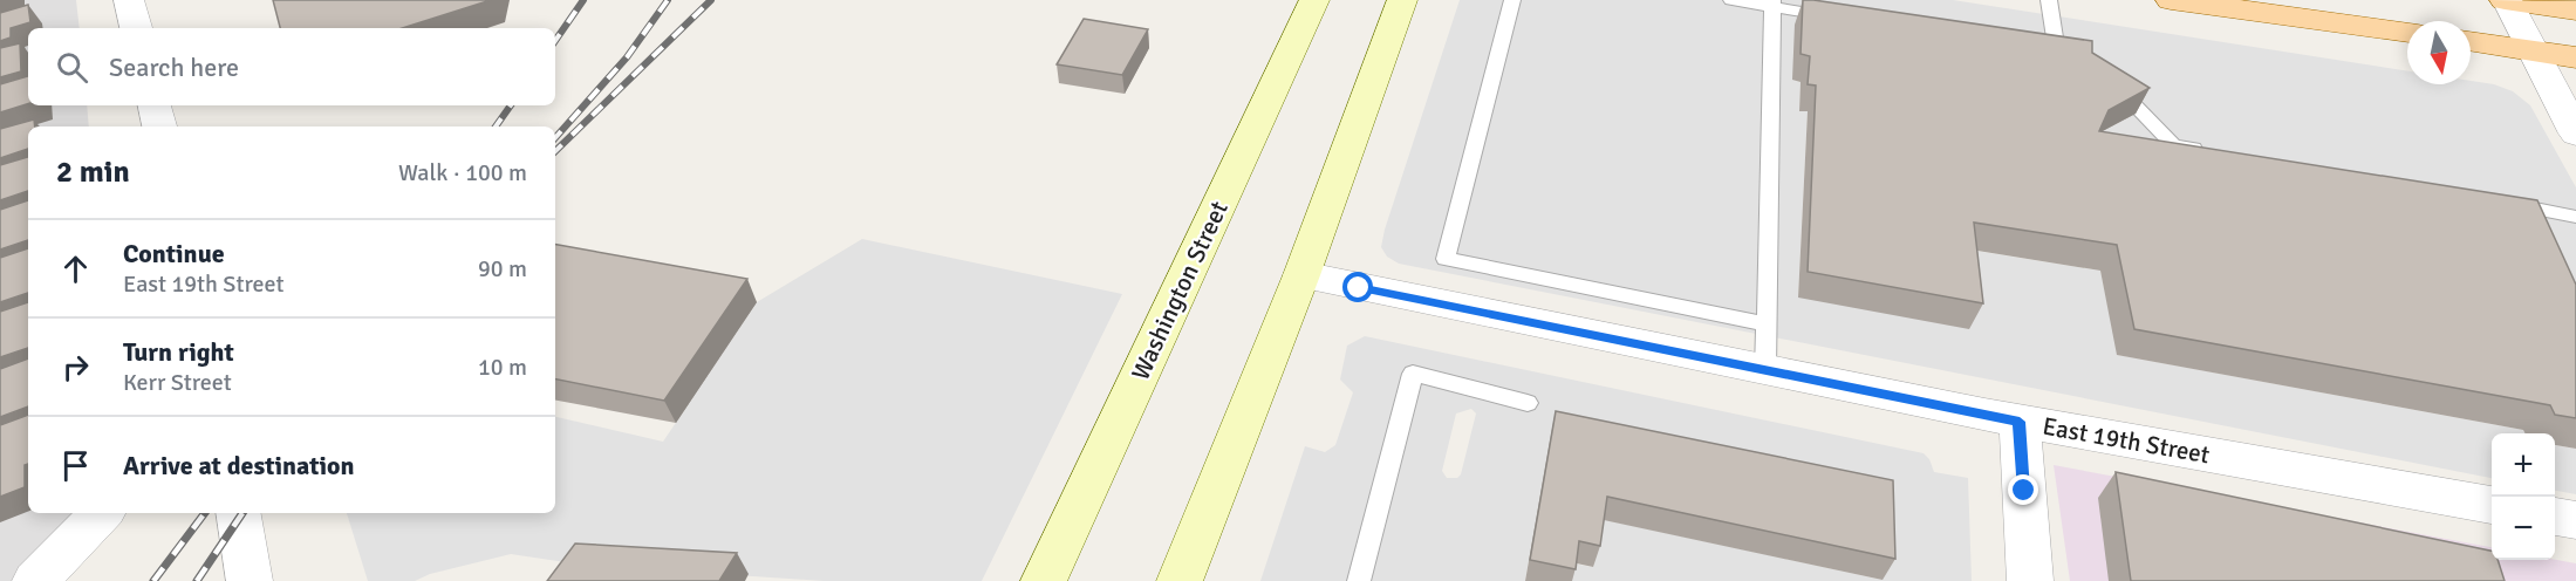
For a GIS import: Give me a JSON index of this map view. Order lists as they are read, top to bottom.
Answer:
{
  "streets": {
    "street": ["Washington Street", "East 19th Street"]
  },
  "north": "bottom",
  "page": {
    "search": "Search here",
    "heading": ["2 min", "Walk · 100 m"],
    "list": [
      ["Continue", "East 19th Street", "90 m"],
      ["Turn right", "Kerr Street", "10 m"],
      "Arrive at destination"
    ],
    "map_buttons": ["+", "−"]
  }
}
